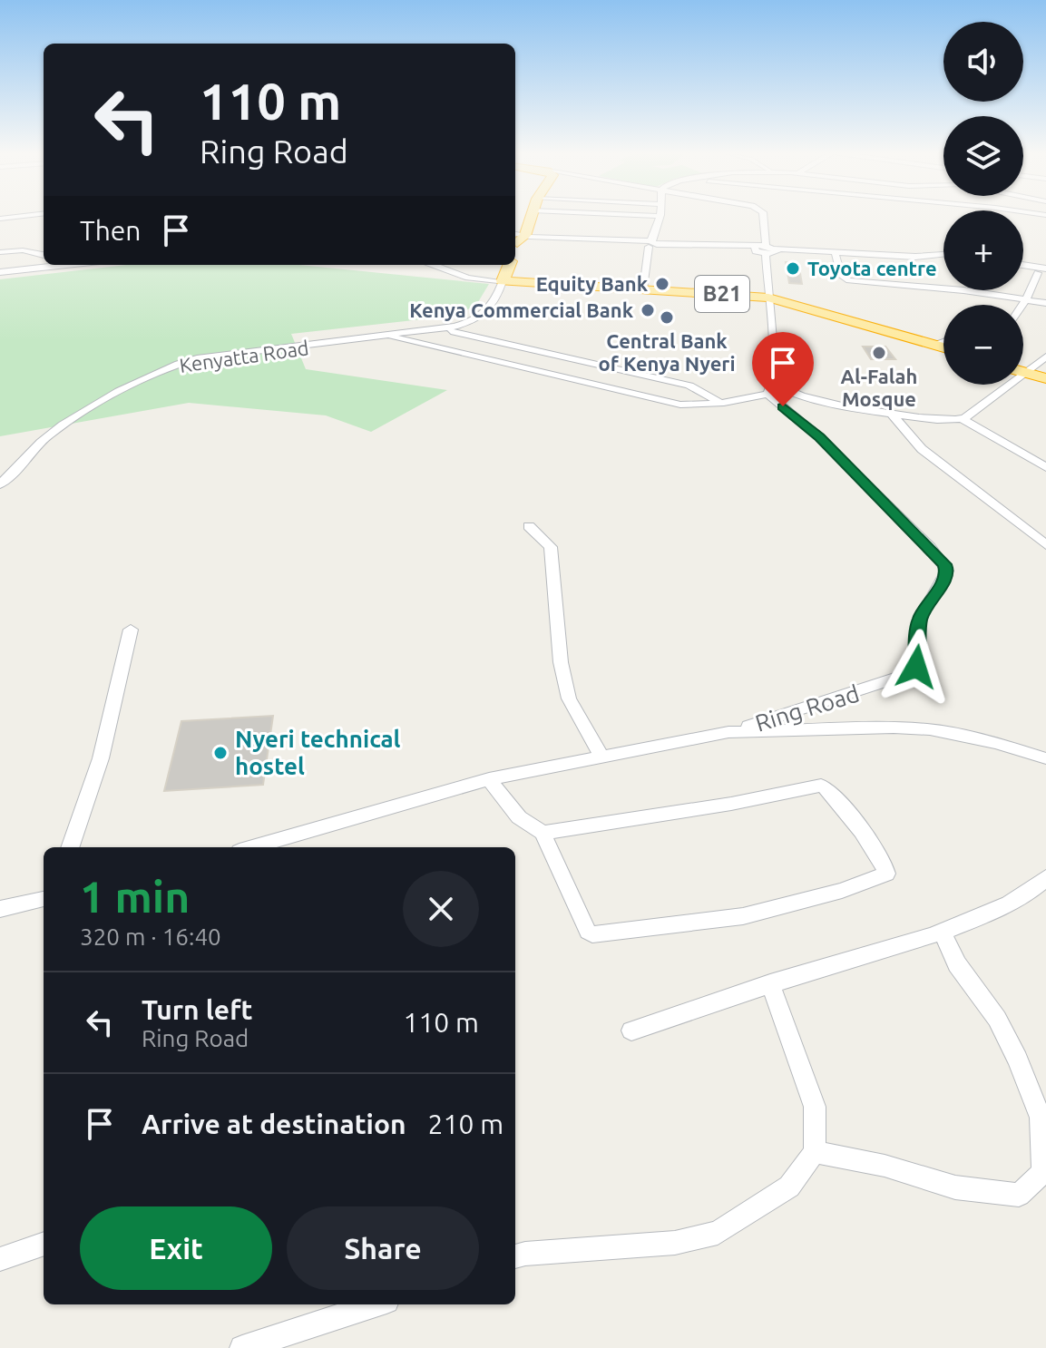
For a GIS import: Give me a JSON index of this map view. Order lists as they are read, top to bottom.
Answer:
{
  "streets": {
    "highway": ["B21"],
    "street": ["Kenyatta Road", "Ring Road"]
  },
  "crossings": [
    ["B21", "Kenyatta Road"]
  ],
  "places": [
    "Toyota centre",
    "Equity Bank",
    "Kenya Commercial Bank",
    "Central Bank of Kenya Nyeri",
    "Al-Falah Mosque",
    "Nyeri technical hostel"
  ],
  "page": {
    "map_buttons": ["+", "−"],
    "turn": ["110 m", "Ring Road"],
    "then": "Then",
    "heading": ["1 min", "320 m · 16:40"],
    "list": [
      {
        "name": "Turn left",
        "note": "Ring Road",
        "value": "110 m"
      },
      {
        "name": "Arrive at destination",
        "value": "210 m"
      }
    ],
    "buttons": ["Exit", "Share"]
  }
}
